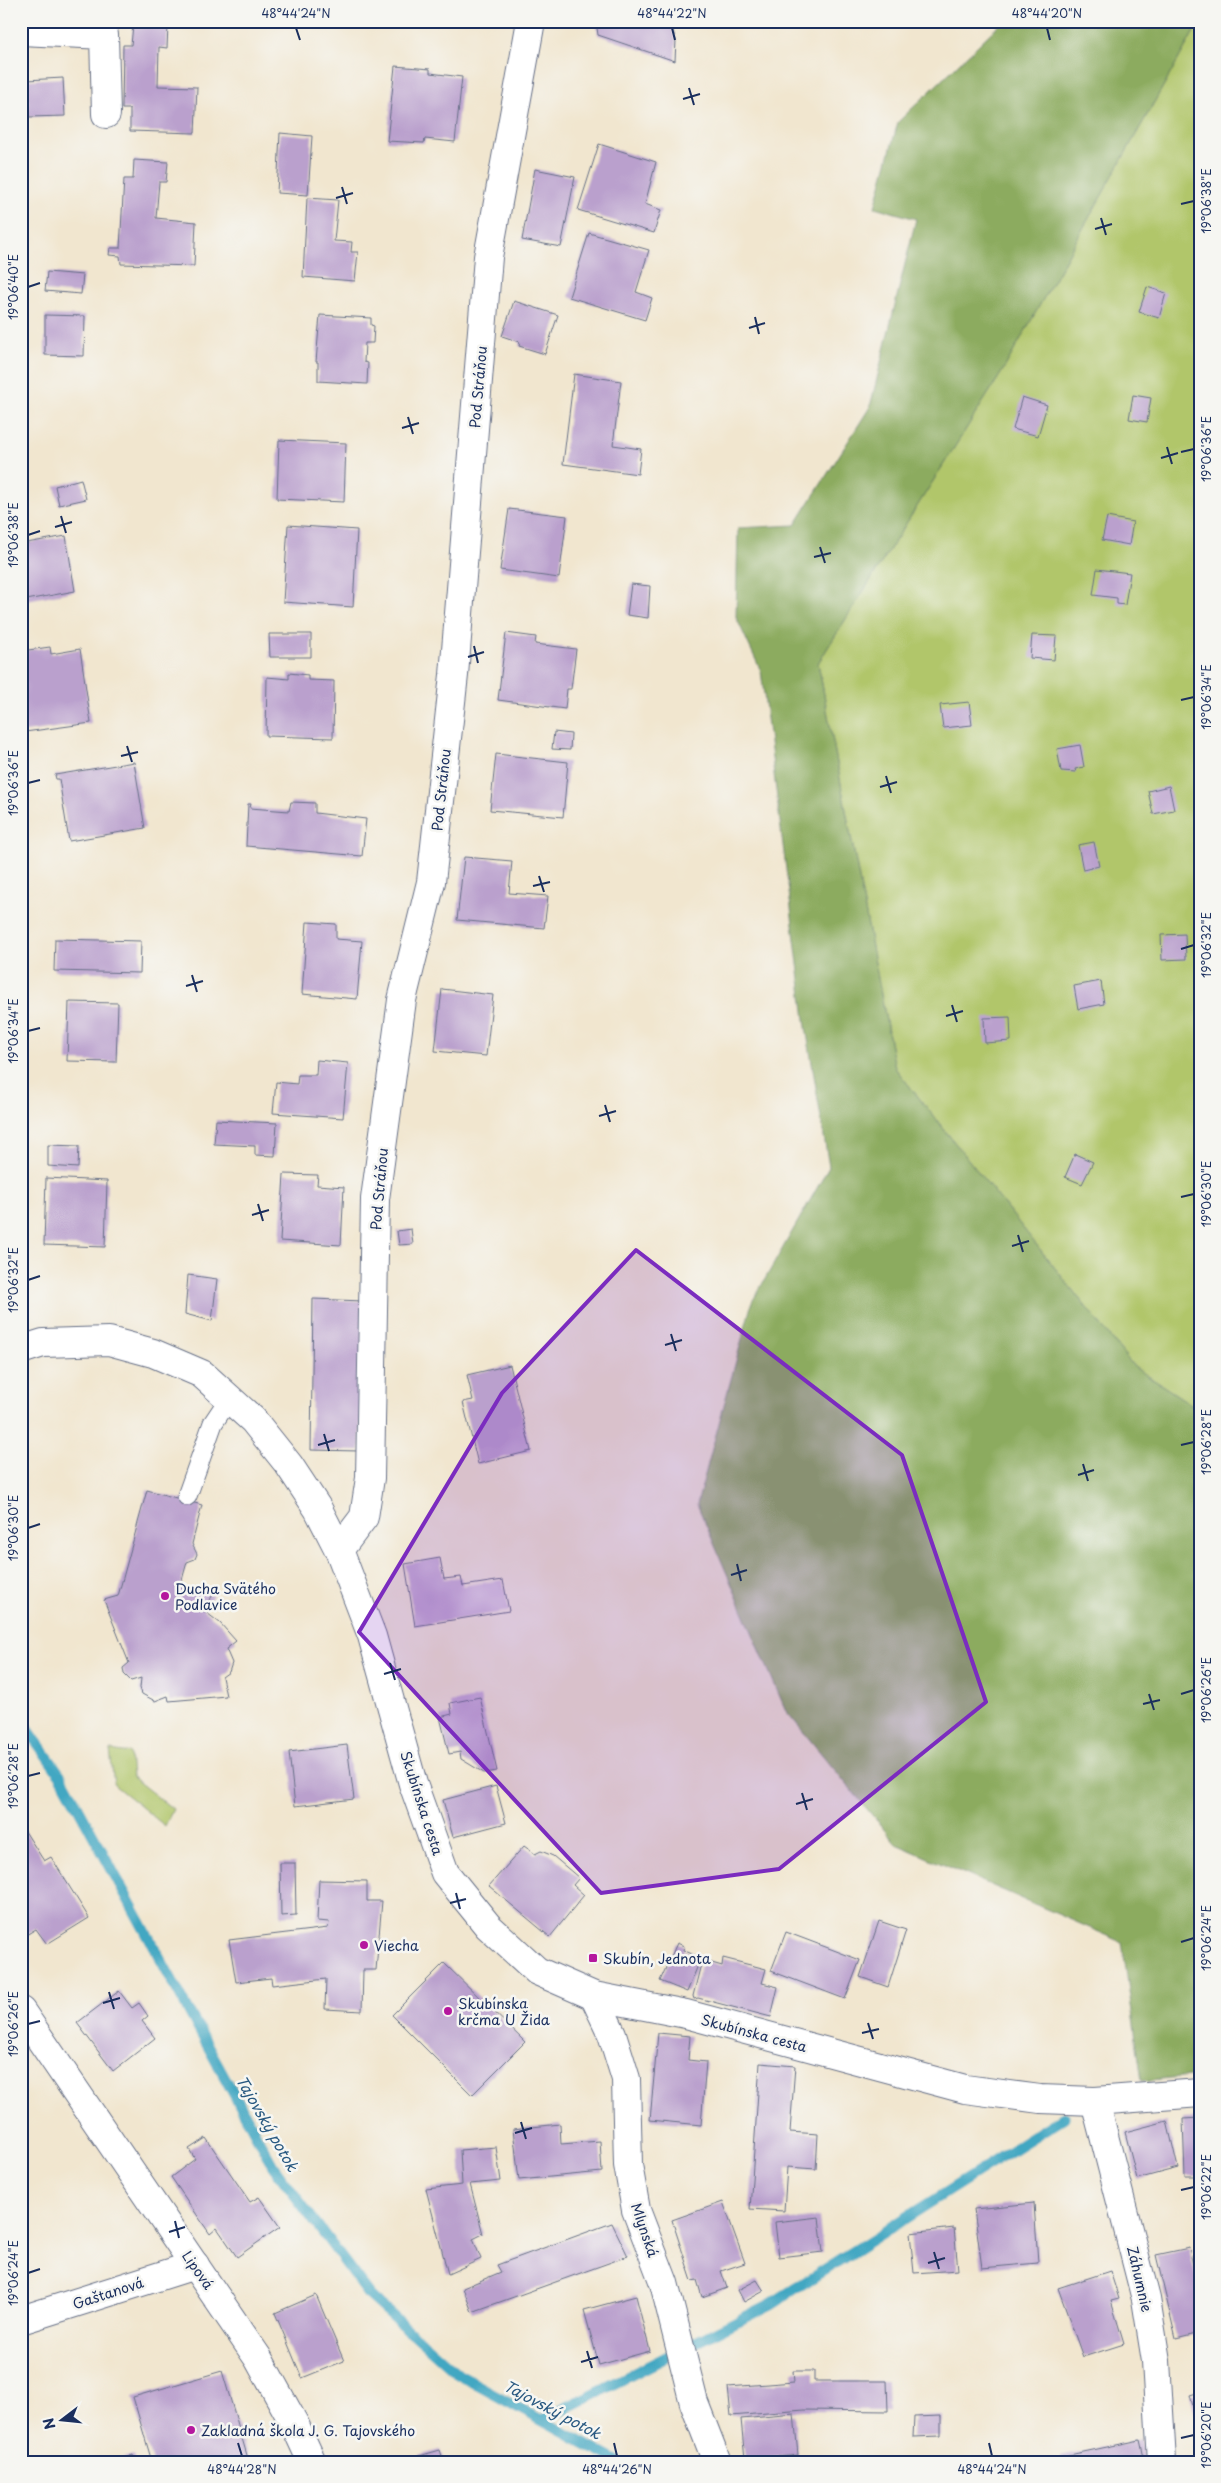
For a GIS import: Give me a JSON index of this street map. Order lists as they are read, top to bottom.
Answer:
{
  "streets": {
    "street": [
      "Pod Stráňou",
      "Skubínska cesta",
      "Mlynská",
      "Lipová",
      "Záhumnie",
      "Gaštanová"
    ]
  },
  "crossings": [
    ["Pod Stráňou", "Skubínska cesta"],
    ["Skubínska cesta", "Mlynská"],
    ["Skubínska cesta", "Záhumnie"],
    ["Lipová", "Gaštanová"]
  ],
  "water": ["Tajovský potok"],
  "places": {
    "other": [
      "Ducha Svätého Podlavice",
      "Viecha",
      "Skubínska krčma U Žida",
      "Zakladná škola J. G. Tajovského"
    ],
    "transit": ["Skubín, Jednota"]
  },
  "north": "left",
  "coordinates": [
    "48°44'24\"N",
    "48°44'22\"N",
    "48°44'20\"N",
    "19°06'38\"E",
    "19°06'40\"E",
    "19°06'36\"E",
    "19°06'34\"E",
    "19°06'32\"E",
    "19°06'30\"E",
    "19°06'28\"E",
    "19°06'26\"E",
    "19°06'24\"E",
    "19°06'22\"E",
    "19°06'20\"E",
    "48°44'28\"N",
    "48°44'26\"N"
  ]
}
